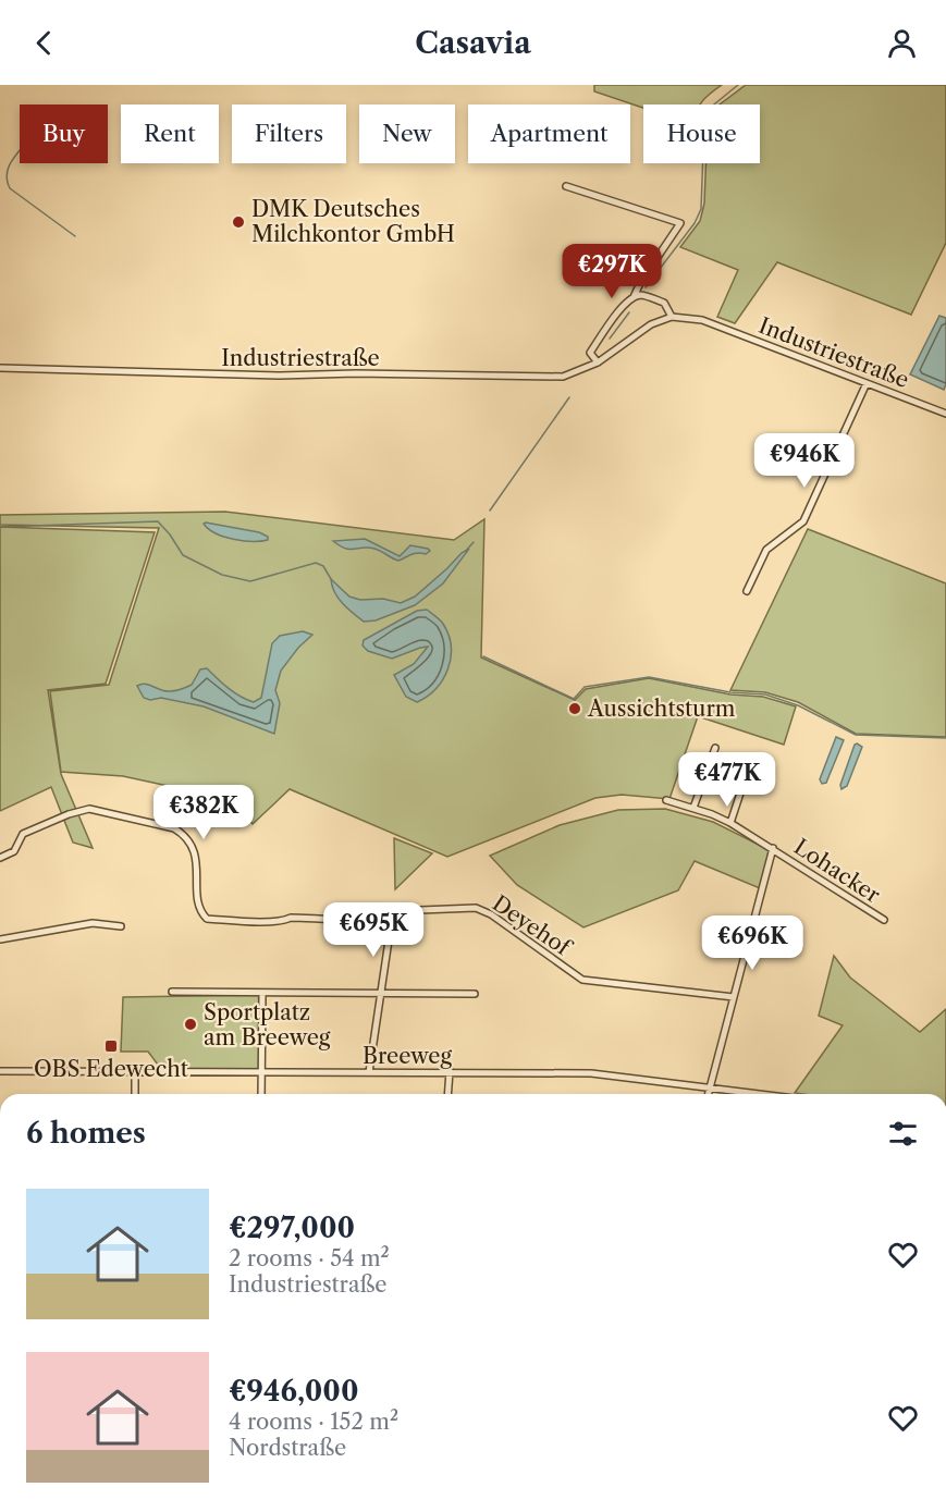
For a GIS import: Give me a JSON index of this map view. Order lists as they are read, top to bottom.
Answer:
{
  "streets": {
    "street": [
      "Industriestraße",
      "Lohacker",
      "Deyehof",
      "Breeweg"
    ]
  },
  "crossings": [
    ["Lohacker", "Deyehof"],
    ["Lohacker", "Breeweg"]
  ],
  "places": {
    "other": ["DMK Deutsches Milchkontor GmbH", "Aussichtsturm", "Sportplatz am Breeweg"],
    "transit": ["OBS Edewecht"]
  },
  "page": {
    "header": "Casavia",
    "chip": [
      "Buy",
      "Rent",
      "Filters",
      "New",
      "Apartment",
      "House"
    ],
    "price": [
      "€297K",
      "€946K",
      "€477K",
      "€382K",
      "€695K",
      "€696K"
    ],
    "heading": "6 homes",
    "list": [
      {
        "name": "€297,000",
        "note": "2 rooms · 54 m² · Industriestraße"
      },
      {
        "name": "€946,000",
        "note": "4 rooms · 152 m² · Nordstraße"
      }
    ]
  }
}
